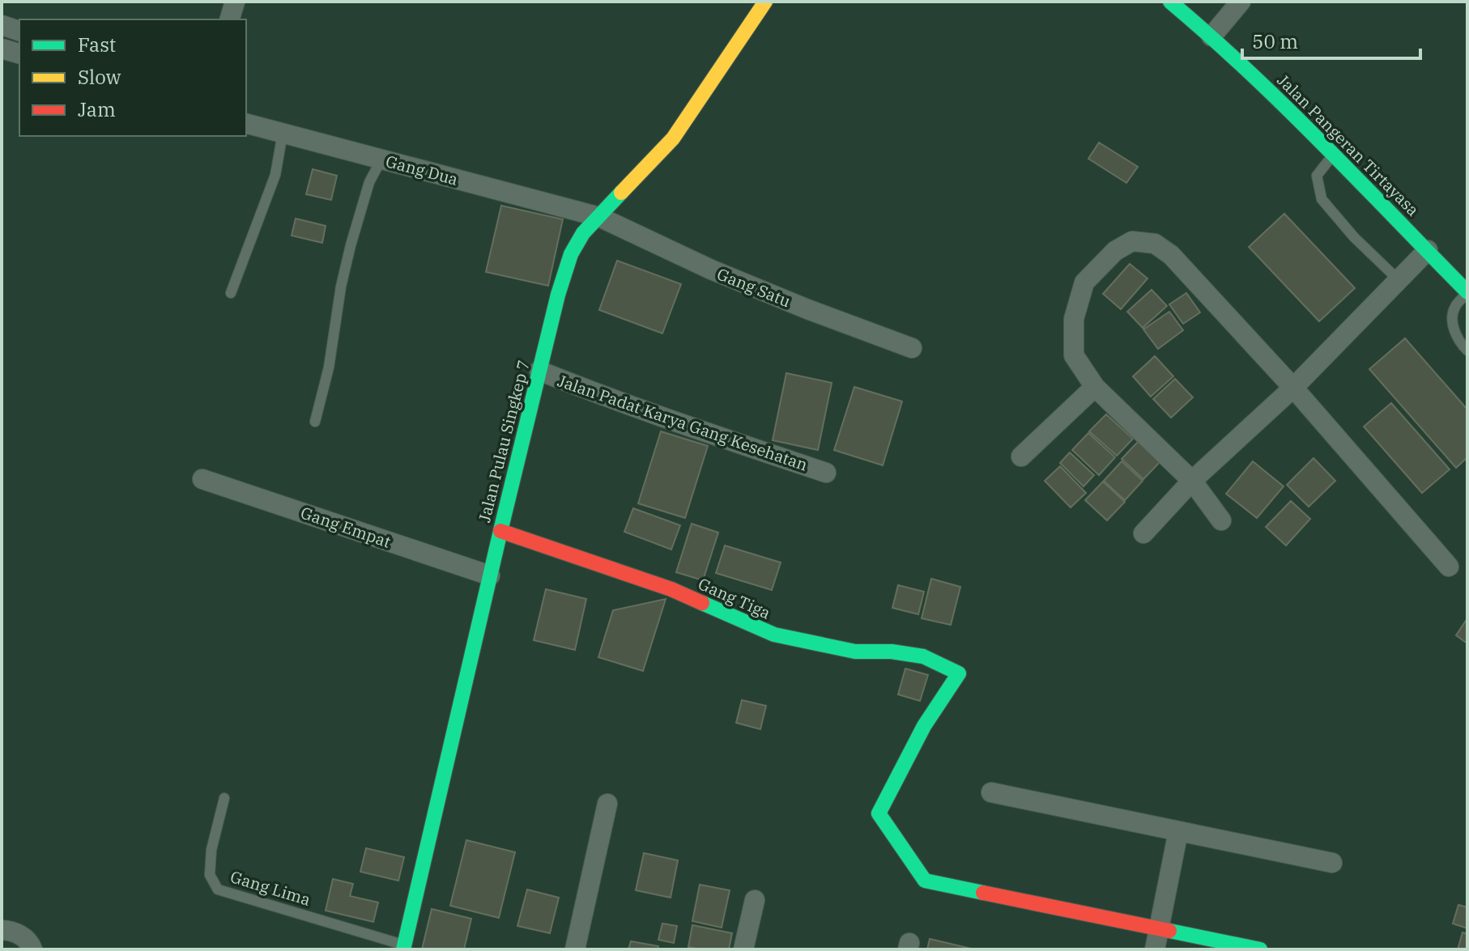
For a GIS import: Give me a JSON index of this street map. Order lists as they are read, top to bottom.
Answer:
{
  "streets": {
    "street": [
      "Jalan Pangeran Tirtayasa",
      "Gang Dua",
      "Gang Satu",
      "Jalan Padat Karya Gang Kesehatan",
      "Jalan Pulau Singkep 7",
      "Gang Empat",
      "Gang Tiga"
    ],
    "lane": ["Gang Lima"]
  },
  "crossings": [
    ["Gang Dua", "Gang Satu"],
    ["Gang Dua", "Jalan Pulau Singkep 7"],
    ["Gang Satu", "Jalan Pulau Singkep 7"],
    ["Jalan Padat Karya Gang Kesehatan", "Jalan Pulau Singkep 7"],
    ["Jalan Pulau Singkep 7", "Gang Empat"],
    ["Jalan Pulau Singkep 7", "Gang Tiga"],
    ["Jalan Pulau Singkep 7", "Gang Lima"]
  ],
  "legend": ["Fast", "Slow", "Jam"],
  "scale_bar": "50 m"
}
